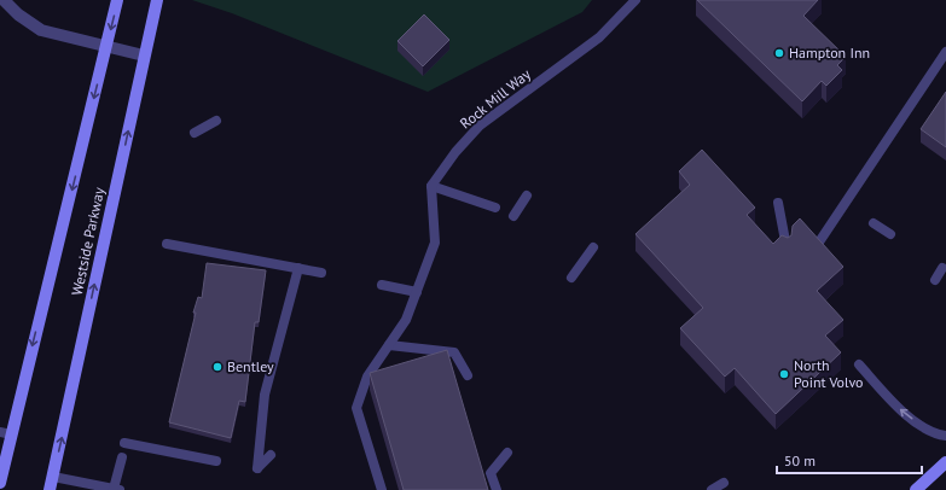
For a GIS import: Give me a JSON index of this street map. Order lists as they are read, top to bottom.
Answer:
{
  "streets": {
    "main road": ["Westside Parkway"],
    "lane": ["Rock Mill Way"]
  },
  "places": ["Hampton Inn", "Bentley", "North Point Volvo"],
  "scale_bar": "50 m"
}
